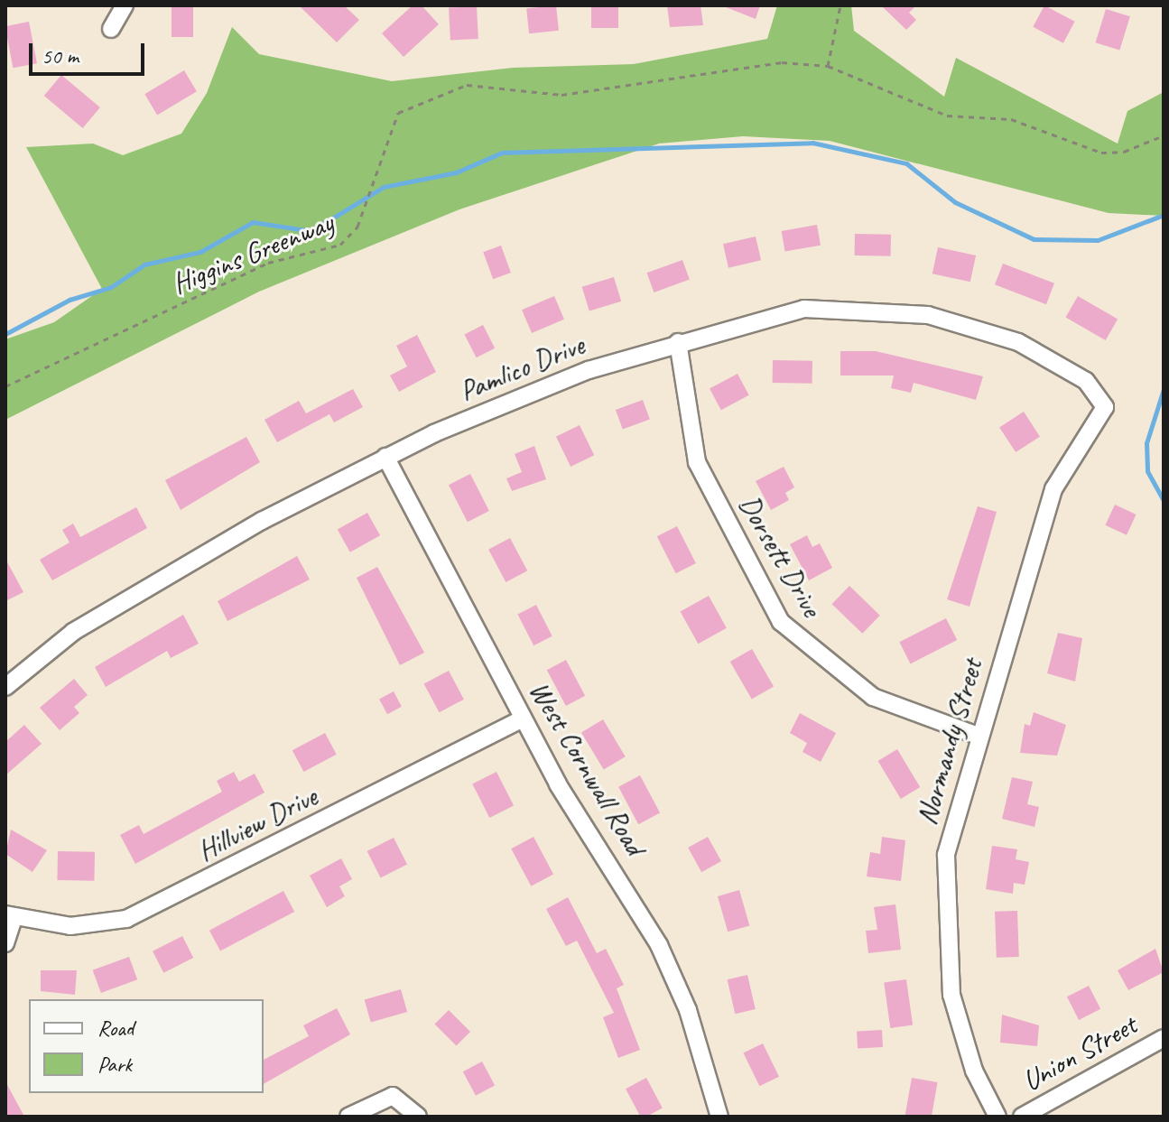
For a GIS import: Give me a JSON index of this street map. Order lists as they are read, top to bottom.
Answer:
{
  "streets": {
    "street": [
      "Pamlico Drive",
      "Dorsett Drive",
      "Normandy Street",
      "West Cornwall Road",
      "Hillview Drive",
      "Union Street"
    ],
    "path": ["Higgins Greenway"]
  },
  "crossings": [
    ["Pamlico Drive", "Dorsett Drive"],
    ["Pamlico Drive", "Normandy Street"],
    ["Pamlico Drive", "West Cornwall Road"],
    ["Dorsett Drive", "Normandy Street"],
    ["West Cornwall Road", "Hillview Drive"]
  ],
  "legend": ["Road", "Park"],
  "scale_bar": "50 m"
}
